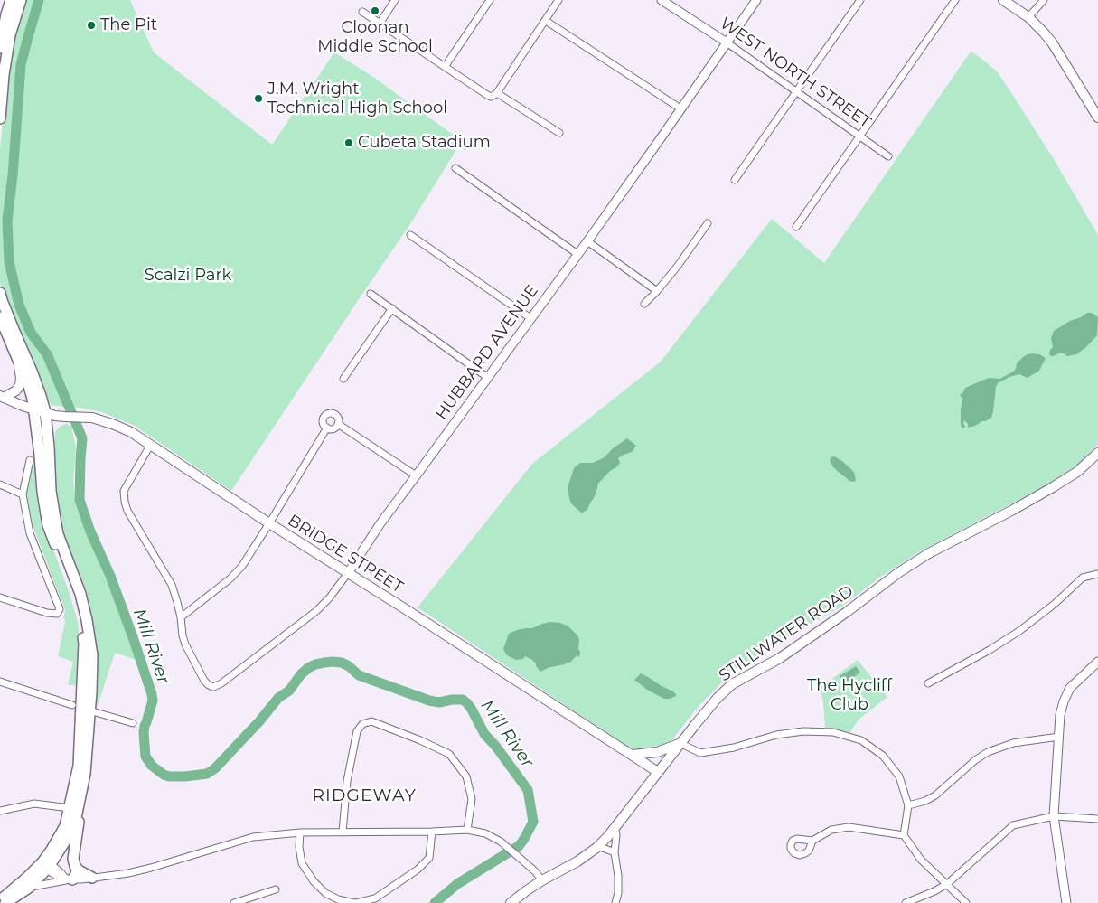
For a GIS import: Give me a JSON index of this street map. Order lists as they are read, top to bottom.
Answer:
{
  "streets": {
    "main road": ["BRIDGE STREET", "STILLWATER ROAD"],
    "street": ["WEST NORTH STREET", "HUBBARD AVENUE"]
  },
  "crossings": [
    ["WEST NORTH STREET", "HUBBARD AVENUE"],
    ["HUBBARD AVENUE", "BRIDGE STREET"],
    ["BRIDGE STREET", "STILLWATER ROAD"]
  ],
  "districts": ["RIDGEWAY"],
  "water": ["Mill River"],
  "parks": ["Scalzi Park", "The Hycliff Club"],
  "places": [
    "Cloonan Middle School",
    "The Pit",
    "J.M. Wright Technical High School",
    "Cubeta Stadium"
  ]
}
